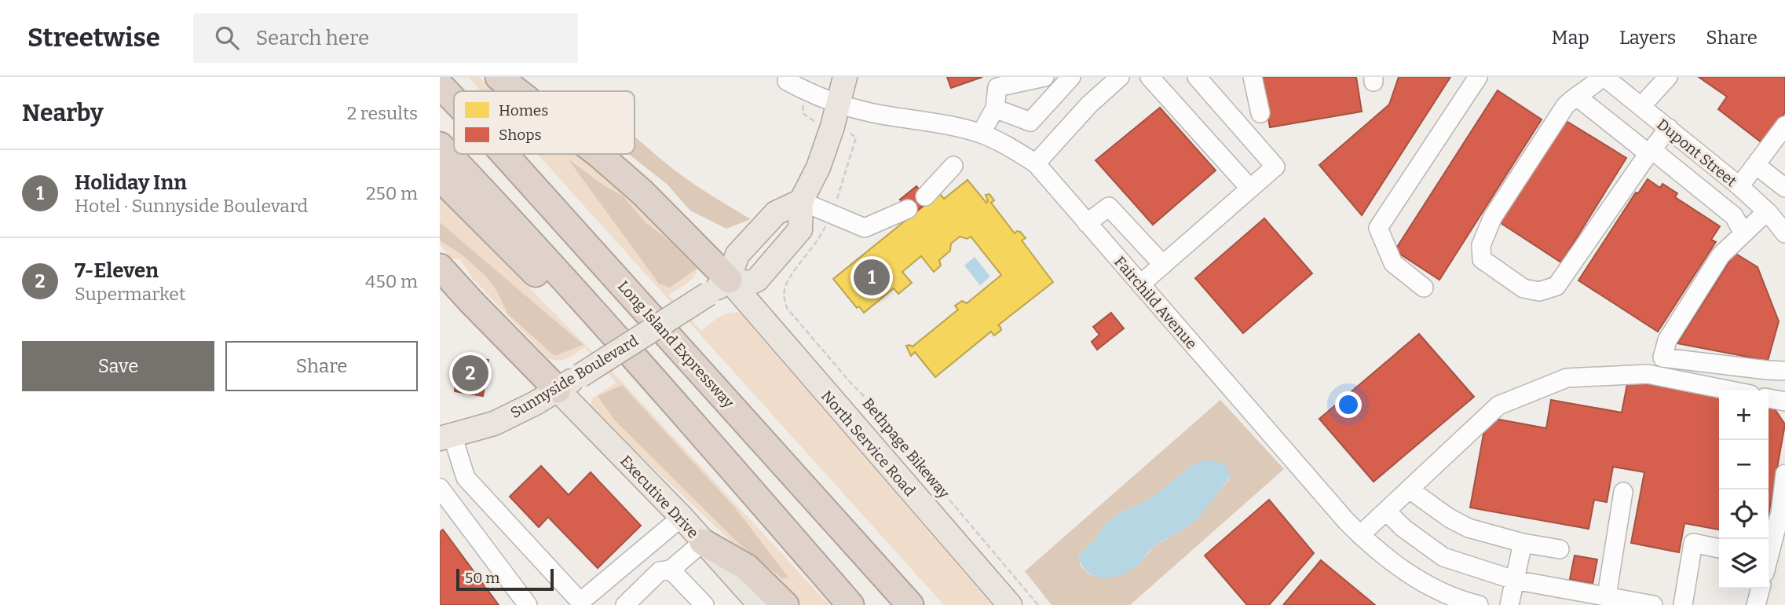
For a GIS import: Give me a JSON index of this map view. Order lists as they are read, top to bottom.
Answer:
{
  "streets": {
    "highway": ["Long Island Expressway"],
    "main road": ["Sunnyside Boulevard", "North Service Road", "Executive Drive"],
    "street": ["Dupont Street", "Fairchild Avenue"],
    "path": ["Bethpage Bikeway"]
  },
  "crossings": [
    ["Sunnyside Boulevard", "North Service Road"],
    ["Sunnyside Boulevard", "Executive Drive"]
  ],
  "legend": ["Homes", "Shops"],
  "scale_bar": "50 m",
  "page": {
    "header": "Streetwise",
    "search": "Search here",
    "nav": ["Map", "Layers", "Share"],
    "heading": ["Nearby", "2 results"],
    "list": [
      {
        "mark": "1",
        "name": "Holiday Inn",
        "note": "Hotel · Sunnyside Boulevard",
        "value": "250 m"
      },
      {
        "mark": "2",
        "name": "7-Eleven",
        "note": "Supermarket",
        "value": "450 m"
      }
    ],
    "pins": ["1", "2"],
    "buttons": ["Save", "Share"],
    "map_buttons": ["+", "−"],
    "scale": "50 m"
  }
}
